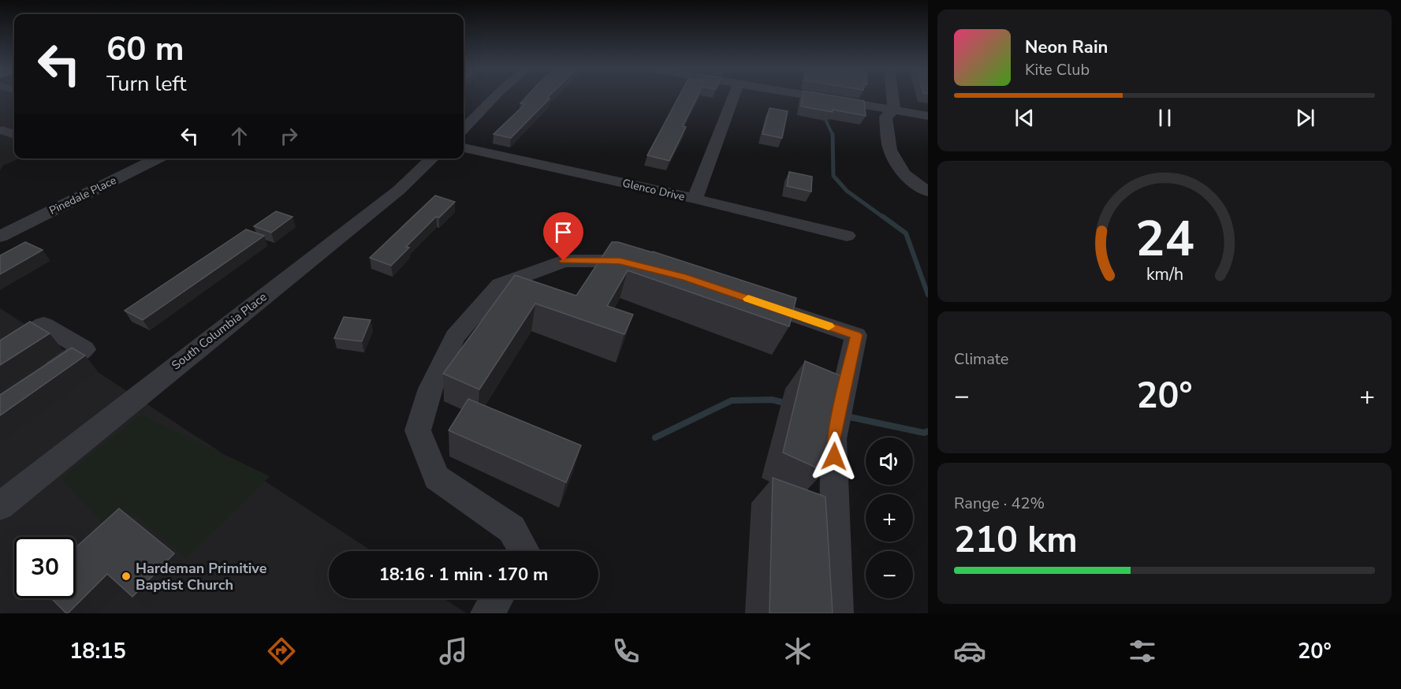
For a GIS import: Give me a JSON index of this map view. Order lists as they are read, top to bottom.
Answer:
{
  "streets": {
    "street": ["Glenco Drive", "Pinedale Place", "South Columbia Place"]
  },
  "places": ["Hardeman Primitive Baptist Church"],
  "page": {
    "turn": ["60 m", "Turn left"],
    "song": ["Neon Rain", "Kite Club"],
    "tile": [
      "Climate",
      ["Range · 42%", "210 km"]
    ],
    "heat": ["−", "20°", "+"],
    "map_buttons": ["+", "−"],
    "limit": "30",
    "trip": "18:16 · 1 min · 170 m",
    "tabs": ["18:15", "20°"],
    "gauge": ["24", "km/h"]
  }
}
